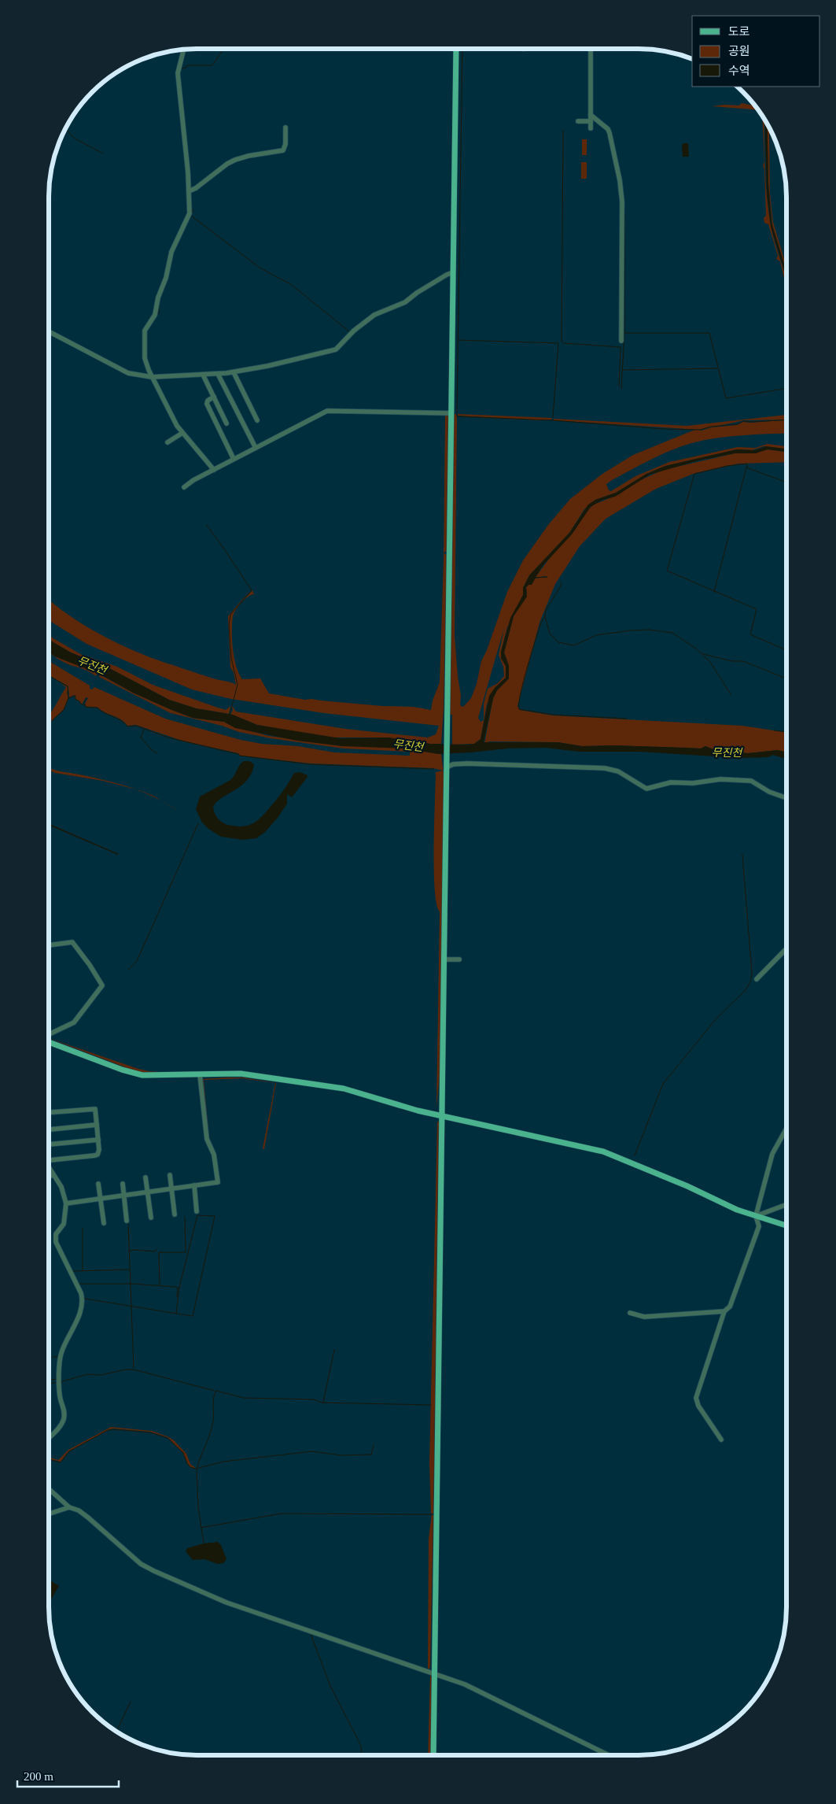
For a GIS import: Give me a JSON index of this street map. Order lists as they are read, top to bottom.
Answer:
{
  "water": ["무진천"],
  "legend": ["도로", "공원", "수역"],
  "scale_bar": "200 m"
}
